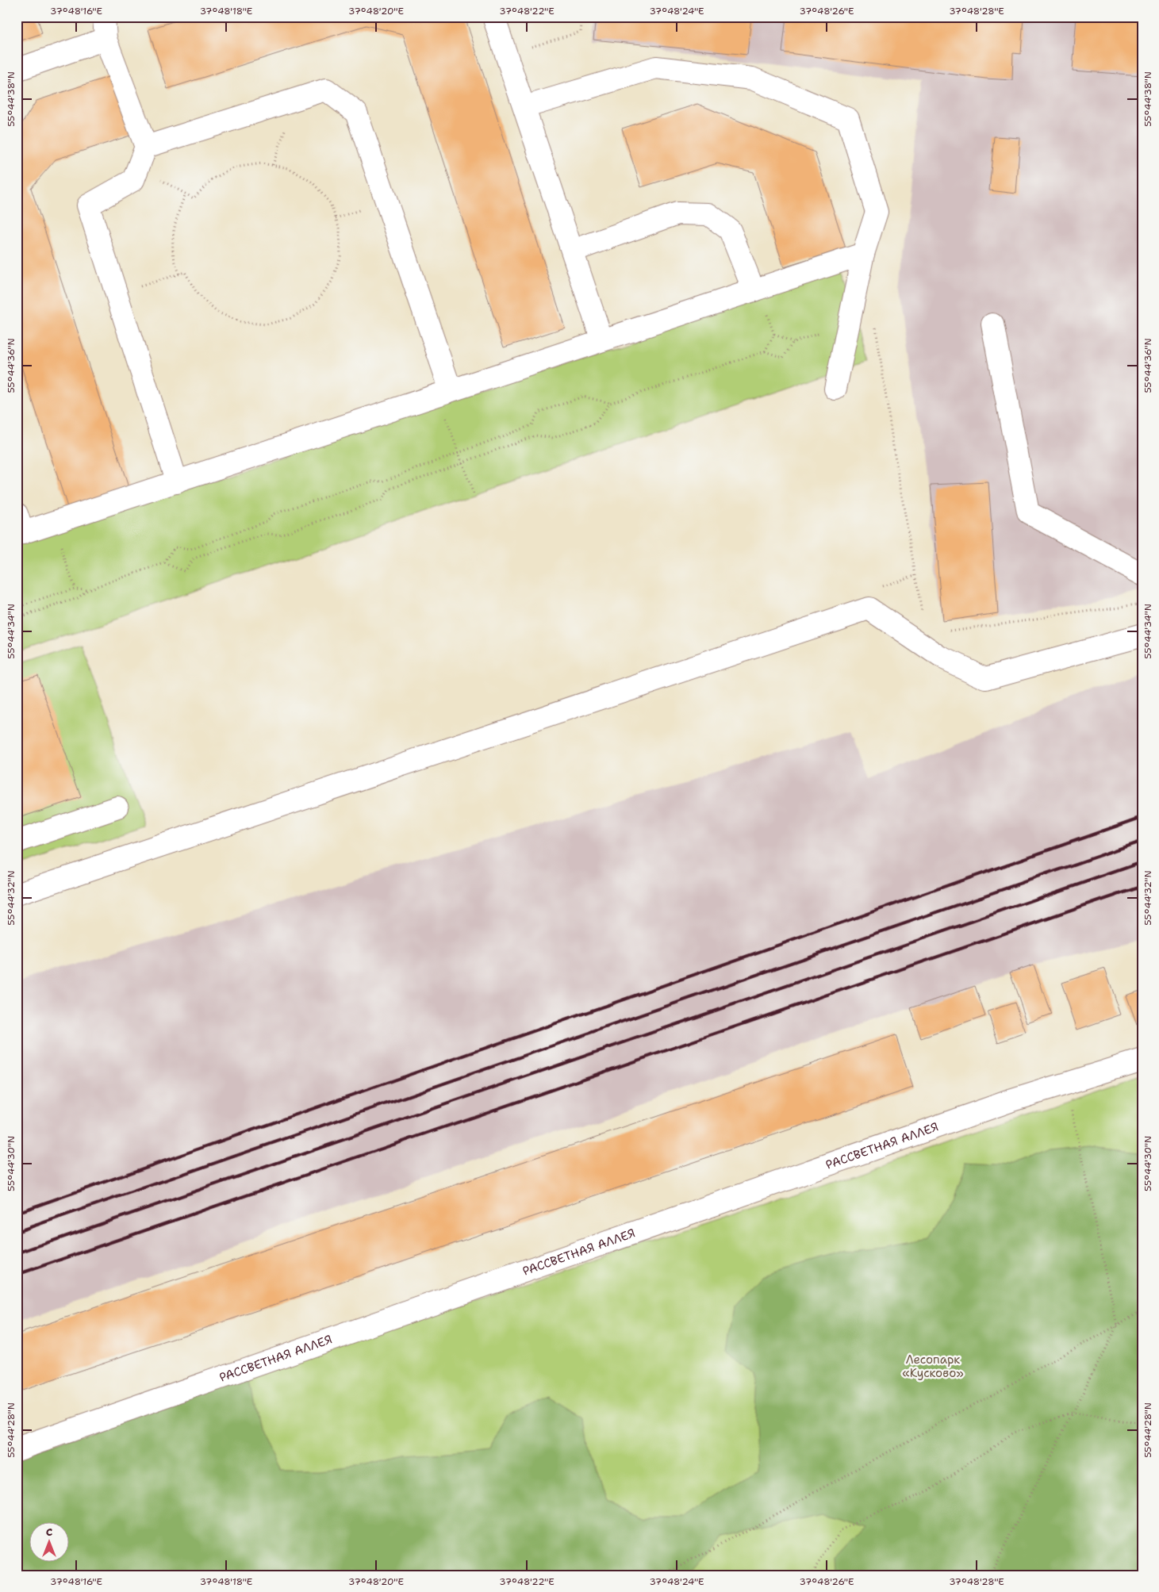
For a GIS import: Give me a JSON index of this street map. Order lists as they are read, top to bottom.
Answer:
{
  "streets": {
    "street": ["РАССВЕТНАЯ АЛЛЕЯ"]
  },
  "parks": ["Лесопарк «Кусково»"],
  "north": "top",
  "coordinates": [
    "37°48'16\"E",
    "37°48'18\"E",
    "37°48'20\"E",
    "37°48'22\"E",
    "37°48'24\"E",
    "37°48'26\"E",
    "37°48'28\"E",
    "55°44'38\"N",
    "55°44'36\"N",
    "55°44'34\"N",
    "55°44'32\"N",
    "55°44'30\"N",
    "55°44'28\"N"
  ]
}
